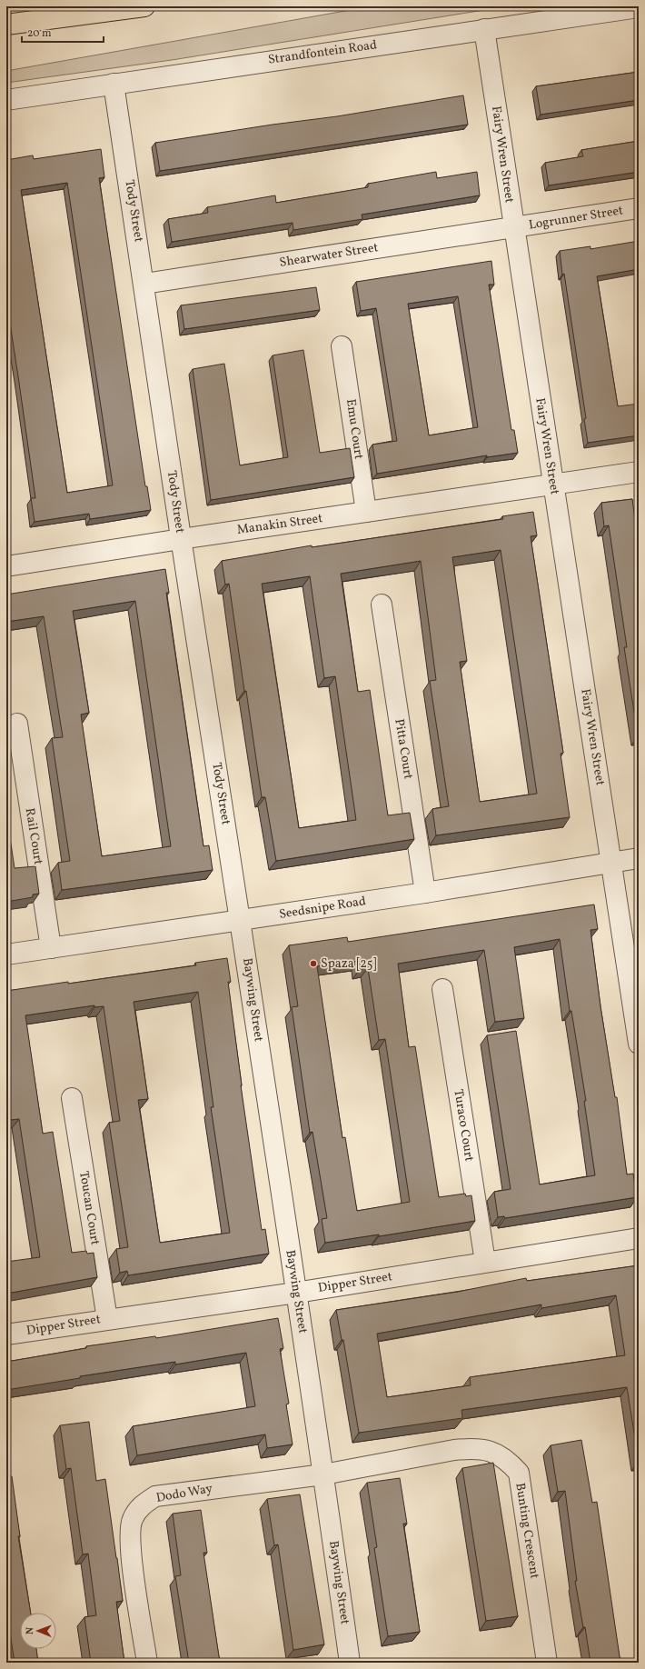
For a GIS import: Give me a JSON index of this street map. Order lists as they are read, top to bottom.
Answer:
{
  "streets": {
    "street": [
      "Strandfontein Road",
      "Fairy Wren Street",
      "Tody Street",
      "Logrunner Street",
      "Shearwater Street",
      "Emu Court",
      "Manakin Street",
      "Pitta Court",
      "Rail Court",
      "Seedsnipe Road",
      "Baywing Street",
      "Turaco Court",
      "Toucan Court",
      "Dipper Street",
      "Dodo Way",
      "Bunting Crescent"
    ]
  },
  "crossings": [
    ["Strandfontein Road", "Fairy Wren Street"],
    ["Strandfontein Road", "Tody Street"],
    ["Fairy Wren Street", "Logrunner Street"],
    ["Fairy Wren Street", "Shearwater Street"],
    ["Fairy Wren Street", "Manakin Street"],
    ["Fairy Wren Street", "Seedsnipe Road"],
    ["Tody Street", "Shearwater Street"],
    ["Tody Street", "Manakin Street"],
    ["Tody Street", "Seedsnipe Road"],
    ["Tody Street", "Baywing Street"],
    ["Logrunner Street", "Shearwater Street"],
    ["Emu Court", "Manakin Street"],
    ["Pitta Court", "Seedsnipe Road"],
    ["Rail Court", "Seedsnipe Road"],
    ["Seedsnipe Road", "Baywing Street"],
    ["Baywing Street", "Dipper Street"],
    ["Baywing Street", "Dodo Way"],
    ["Baywing Street", "Bunting Crescent"],
    ["Turaco Court", "Dipper Street"],
    ["Toucan Court", "Dipper Street"],
    ["Dodo Way", "Bunting Crescent"]
  ],
  "places": ["Spaza [25]"],
  "scale_bar": "20 m",
  "north": "left"
}
